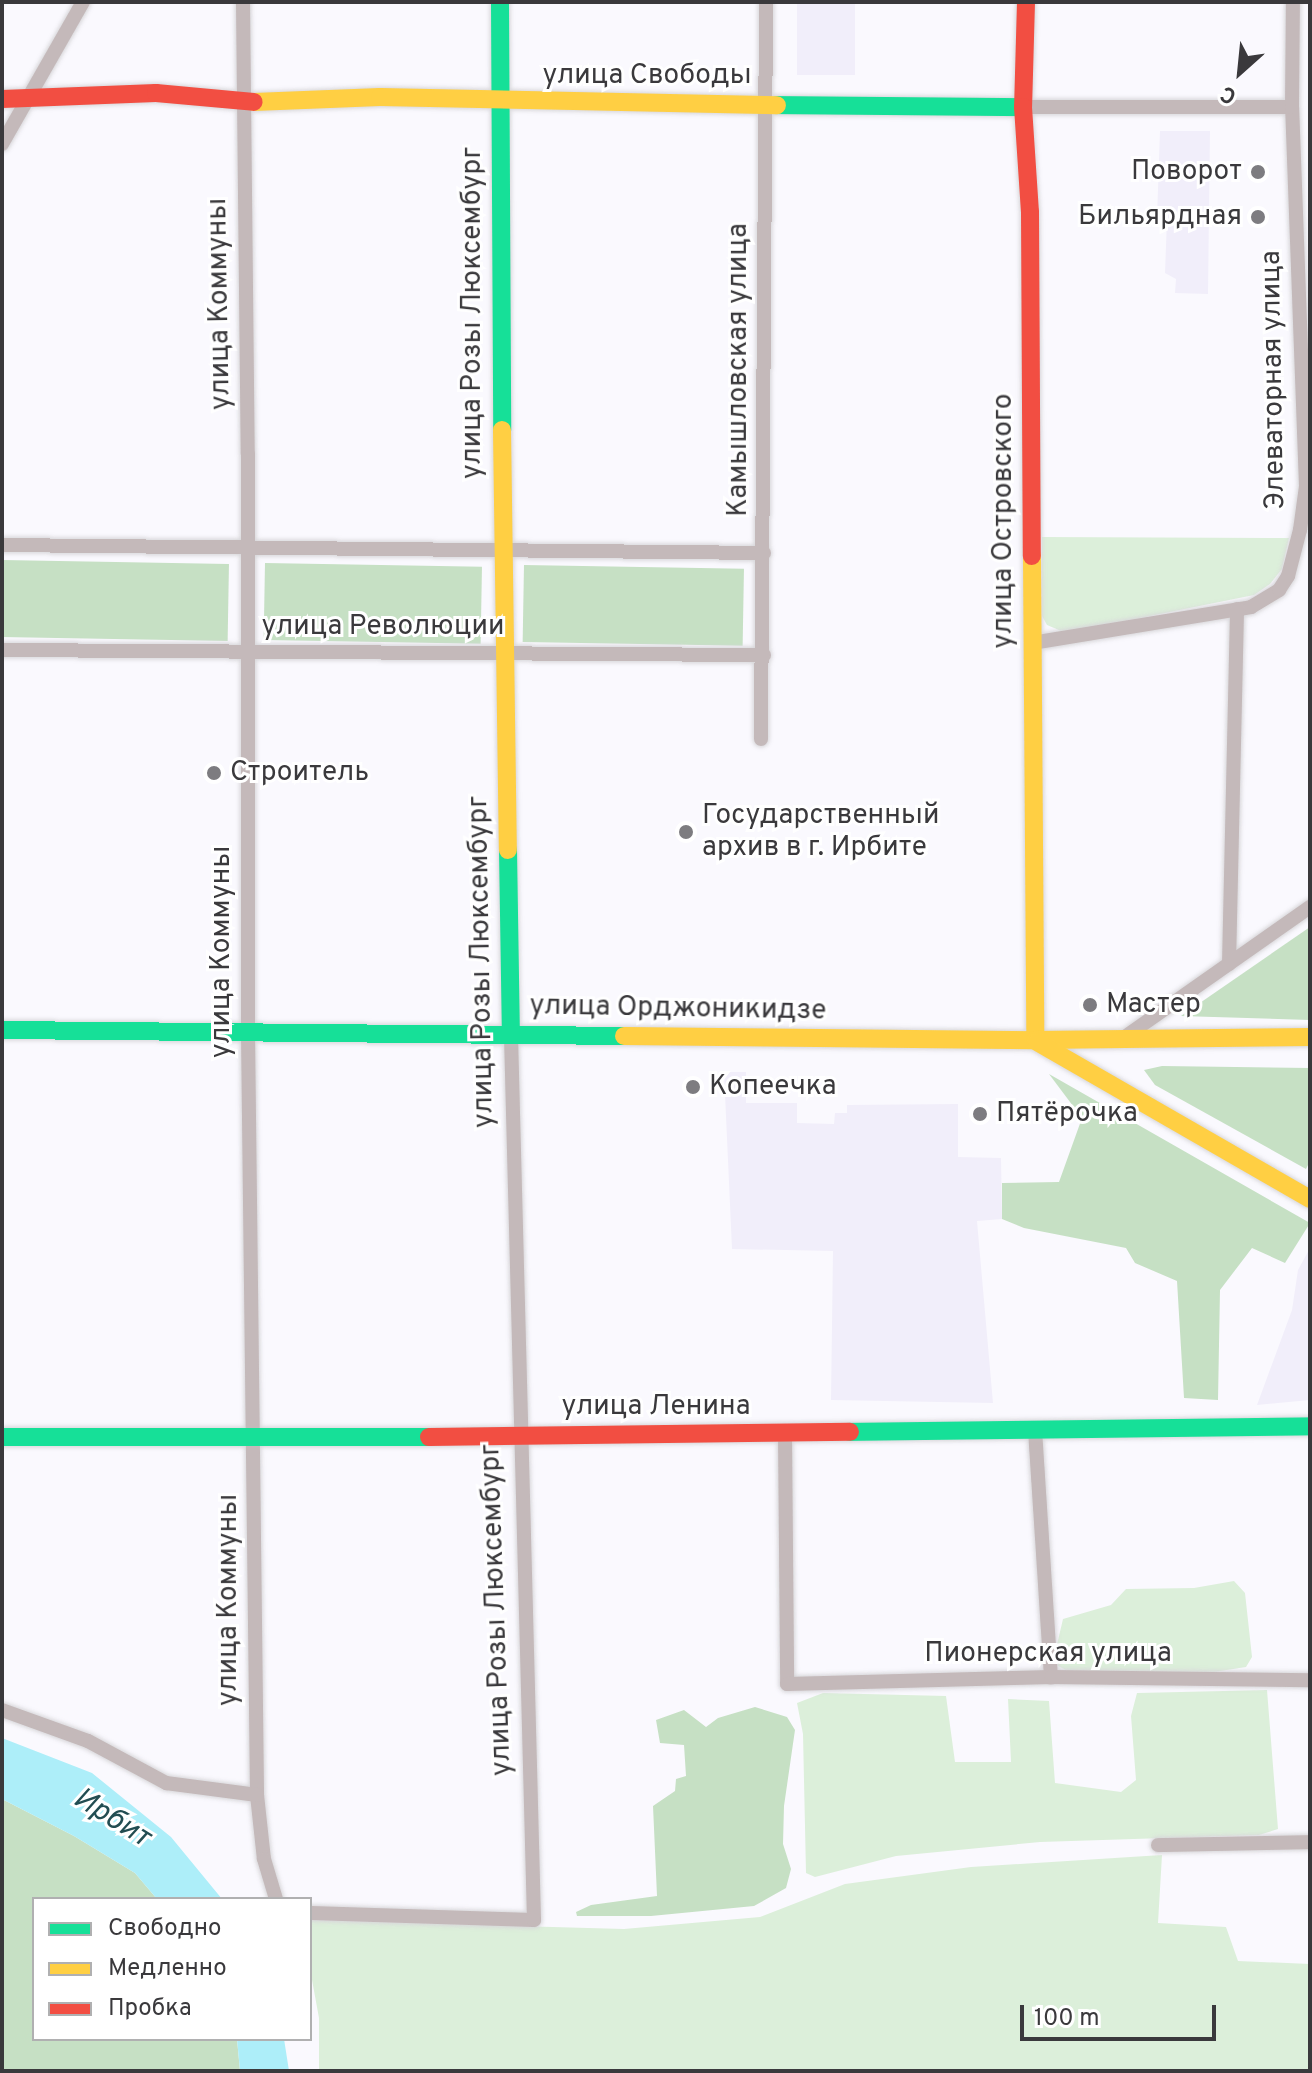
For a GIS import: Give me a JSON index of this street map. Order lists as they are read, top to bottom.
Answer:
{
  "streets": {
    "street": [
      "улица Свободы",
      "улица Коммуны",
      "улица Розы Люксембург",
      "Камышловская улица",
      "Элеваторная улица",
      "улица Островского",
      "улица Революции",
      "улица Орджоникидзе",
      "улица Ленина",
      "Пионерская улица"
    ]
  },
  "crossings": [
    ["улица Свободы", "улица Коммуны"],
    ["улица Свободы", "улица Розы Люксембург"],
    ["улица Свободы", "Камышловская улица"],
    ["улица Свободы", "Элеваторная улица"],
    ["улица Свободы", "улица Островского"],
    ["улица Коммуны", "улица Революции"],
    ["улица Коммуны", "улица Орджоникидзе"],
    ["улица Коммуны", "улица Ленина"],
    ["улица Розы Люксембург", "улица Революции"],
    ["улица Розы Люксембург", "улица Орджоникидзе"],
    ["улица Розы Люксембург", "улица Ленина"],
    ["Камышловская улица", "улица Революции"],
    ["улица Островского", "улица Орджоникидзе"],
    ["улица Ленина", "Пионерская улица"]
  ],
  "water": ["Ирбит"],
  "places": [
    "Поворот",
    "Бильярдная",
    "Строитель",
    "Государственный архив в г. Ирбите",
    "Мастер",
    "Копеечка",
    "Пятёрочка"
  ],
  "legend": ["Свободно", "Медленно", "Пробка"],
  "scale_bar": "100 m",
  "north": "bottom left"
}
